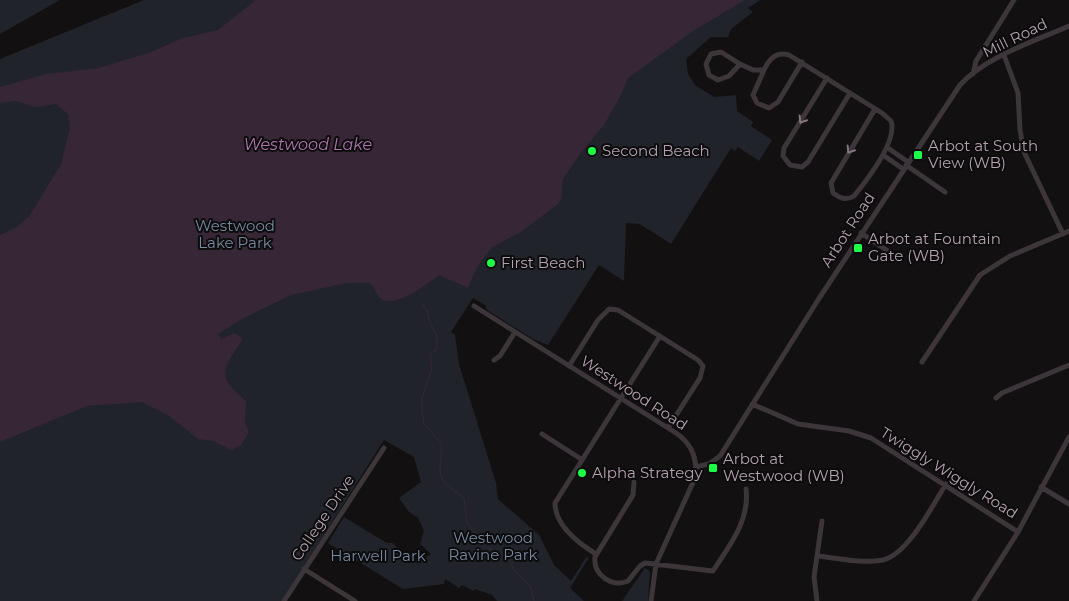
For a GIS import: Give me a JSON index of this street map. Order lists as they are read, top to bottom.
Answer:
{
  "streets": {
    "street": [
      "Mill Road",
      "Arbot Road",
      "Westwood Road",
      "Twiggly Wiggly Road",
      "College Drive"
    ]
  },
  "crossings": [
    ["Mill Road", "Arbot Road"],
    ["Arbot Road", "Westwood Road"],
    ["Arbot Road", "Twiggly Wiggly Road"]
  ],
  "water": ["Westwood Lake"],
  "parks": ["Westwood Lake Park", "Westwood Ravine Park", "Harwell Park"],
  "places": {
    "other": ["Second Beach", "First Beach", "Alpha Strategy"],
    "transit": ["Arbot at South View (WB)", "Arbot at Fountain Gate (WB)", "Arbot at Westwood (WB)"]
  }
}
